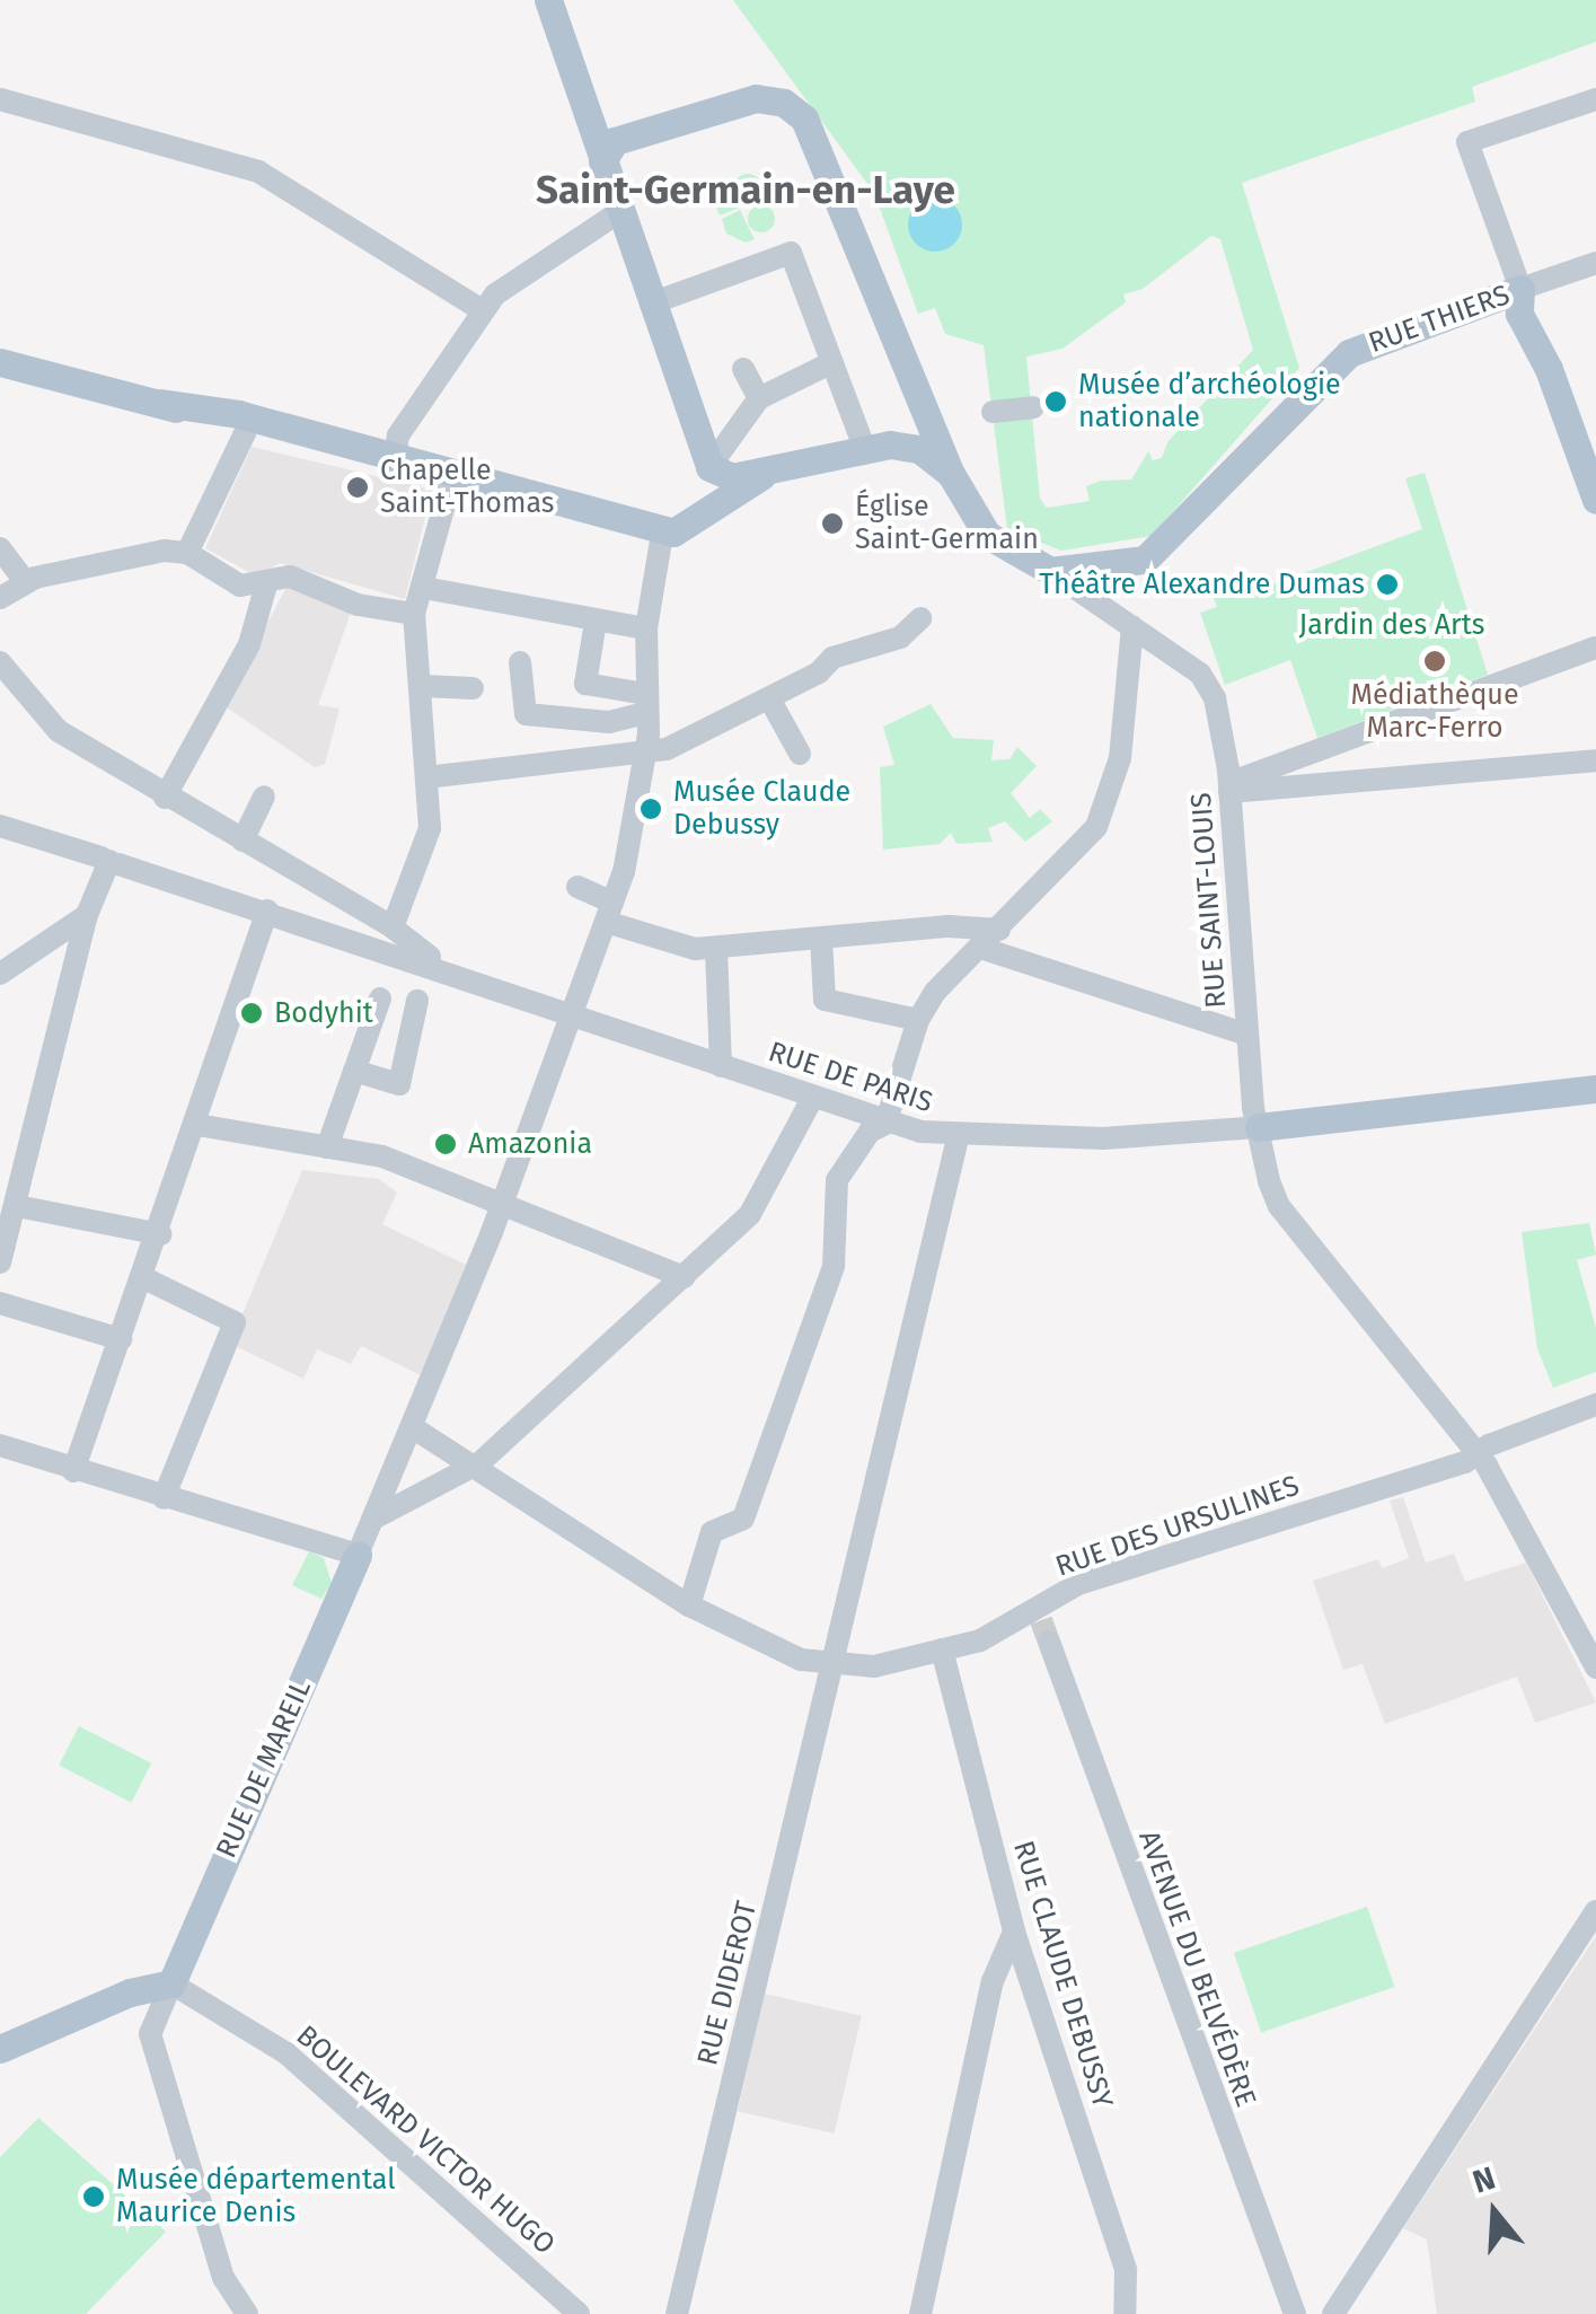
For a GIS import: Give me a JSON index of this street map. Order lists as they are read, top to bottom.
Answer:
{
  "streets": {
    "main road": ["RUE THIERS", "RUE DE MAREIL"],
    "street": [
      "RUE SAINT-LOUIS",
      "RUE DE PARIS",
      "RUE DES URSULINES",
      "AVENUE DU BELVÉDÈRE",
      "RUE CLAUDE DEBUSSY",
      "RUE DIDEROT",
      "BOULEVARD VICTOR HUGO"
    ]
  },
  "crossings": [
    ["RUE SAINT-LOUIS", "RUE DE PARIS"],
    ["RUE SAINT-LOUIS", "RUE DES URSULINES"],
    ["RUE DE PARIS", "RUE DIDEROT"],
    ["RUE DES URSULINES", "AVENUE DU BELVÉDÈRE"],
    ["RUE DES URSULINES", "RUE CLAUDE DEBUSSY"],
    ["RUE DES URSULINES", "RUE DIDEROT"],
    ["RUE DE MAREIL", "BOULEVARD VICTOR HUGO"]
  ],
  "districts": ["Saint-Germain-en-Laye"],
  "parks": ["Jardin des Arts"],
  "places": [
    "Musée d’archéologie nationale",
    "Chapelle Saint-Thomas",
    "Église Saint-Germain",
    "Théâtre Alexandre Dumas",
    "Médiathèque Marc-Ferro",
    "Musée Claude Debussy",
    "Bodyhit",
    "Amazonia",
    "Musée départemental Maurice Denis"
  ],
  "north": "top"
}
